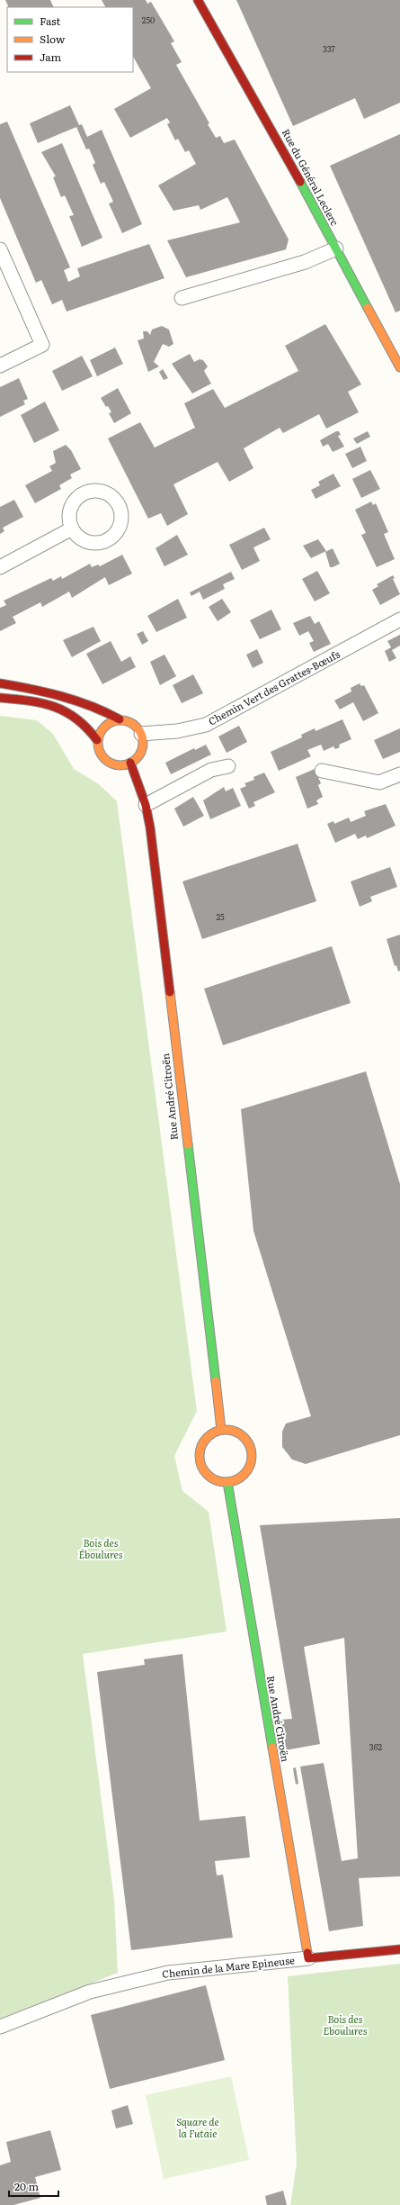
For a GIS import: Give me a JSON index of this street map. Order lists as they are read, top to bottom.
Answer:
{
  "streets": {
    "main road": ["Rue du Général Leclerc", "Rue André Citroën", "Chemin de la Mare Epineuse"],
    "street": ["Chemin Vert des Grattes-Bœufs"]
  },
  "crossings": [
    ["Chemin Vert des Grattes-Bœufs", "Rue André Citroën"],
    ["Rue André Citroën", "Chemin de la Mare Epineuse"]
  ],
  "parks": ["Bois des Éboulures", "Bois des Eboulures", "Square de la Futaie"],
  "house_numbers": [
    "250",
    "337",
    "25",
    "362"
  ],
  "legend": ["Fast", "Slow", "Jam"],
  "scale_bar": "20 m"
}
